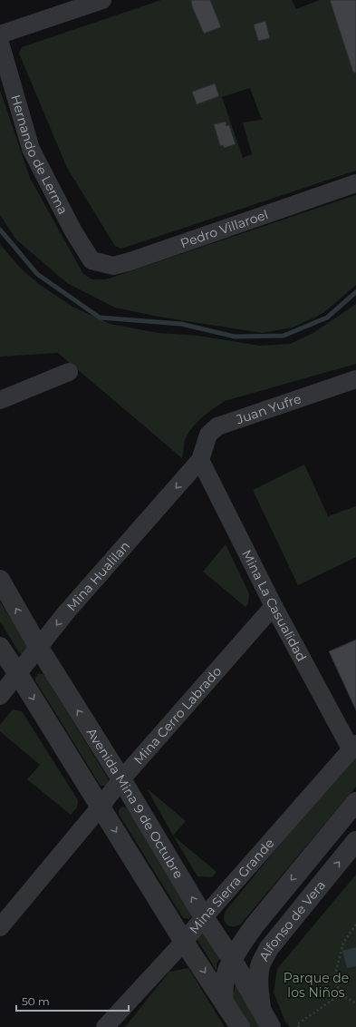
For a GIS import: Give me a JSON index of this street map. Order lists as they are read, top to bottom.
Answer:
{
  "streets": {
    "street": [
      "Hernando de Lerma",
      "Pedro Villaroel",
      "Juan Yufre",
      "Mina Hualilan",
      "Mina La Casualidad",
      "Mina Cerro Labrado",
      "Avenida Mina 9 de Octubre",
      "Mina Sierra Grande",
      "Alfonso de Vera"
    ]
  },
  "crossings": [
    ["Hernando de Lerma", "Pedro Villaroel"],
    ["Juan Yufre", "Mina Hualilan"],
    ["Juan Yufre", "Mina La Casualidad"],
    ["Mina Hualilan", "Mina La Casualidad"],
    ["Mina Hualilan", "Avenida Mina 9 de Octubre"],
    ["Mina La Casualidad", "Mina Cerro Labrado"],
    ["Mina La Casualidad", "Mina Sierra Grande"],
    ["Mina Cerro Labrado", "Avenida Mina 9 de Octubre"],
    ["Avenida Mina 9 de Octubre", "Mina Sierra Grande"],
    ["Avenida Mina 9 de Octubre", "Alfonso de Vera"]
  ],
  "one_way": ["Mina Hualilan"],
  "parks": ["Parque de los Niños"],
  "scale_bar": "50 m"
}
